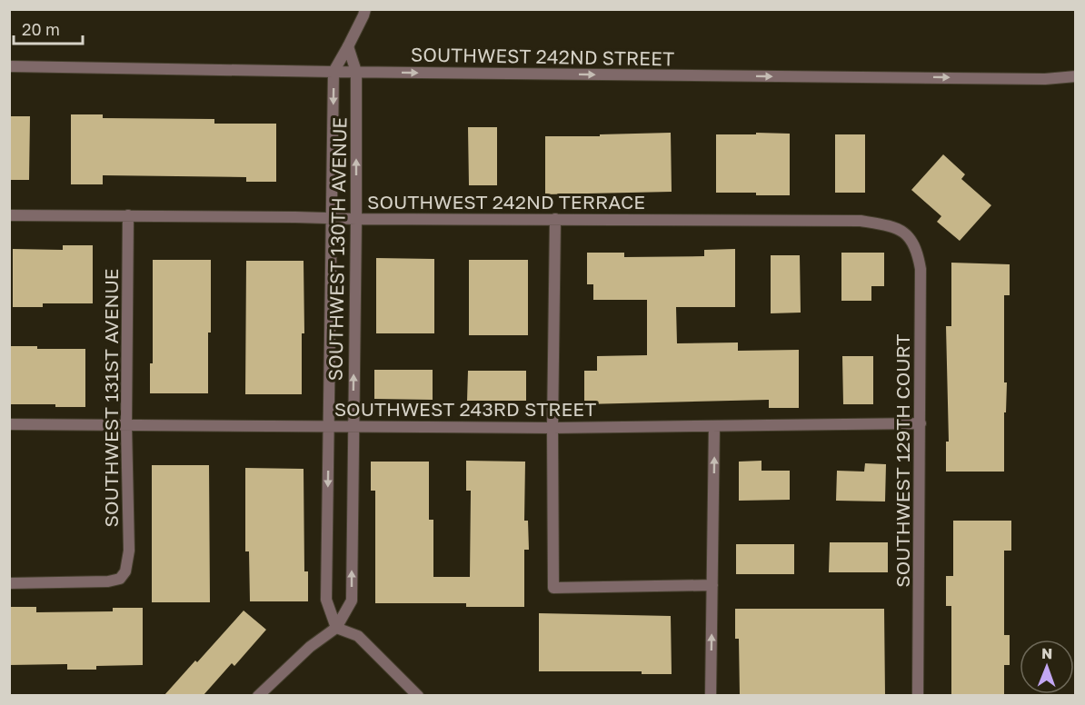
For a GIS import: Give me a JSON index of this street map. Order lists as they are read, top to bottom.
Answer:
{
  "streets": {
    "street": [
      "SOUTHWEST 242ND STREET",
      "SOUTHWEST 242ND TERRACE",
      "SOUTHWEST 130TH AVENUE",
      "SOUTHWEST 131ST AVENUE",
      "SOUTHWEST 243RD STREET",
      "SOUTHWEST 129TH COURT"
    ]
  },
  "crossings": [
    ["SOUTHWEST 242ND STREET", "SOUTHWEST 130TH AVENUE"],
    ["SOUTHWEST 242ND TERRACE", "SOUTHWEST 130TH AVENUE"],
    ["SOUTHWEST 242ND TERRACE", "SOUTHWEST 131ST AVENUE"],
    ["SOUTHWEST 242ND TERRACE", "SOUTHWEST 129TH COURT"],
    ["SOUTHWEST 130TH AVENUE", "SOUTHWEST 243RD STREET"],
    ["SOUTHWEST 131ST AVENUE", "SOUTHWEST 243RD STREET"],
    ["SOUTHWEST 243RD STREET", "SOUTHWEST 129TH COURT"]
  ],
  "one_way": ["SOUTHWEST 242ND STREET"],
  "scale_bar": "20 m",
  "north": "top"
}
